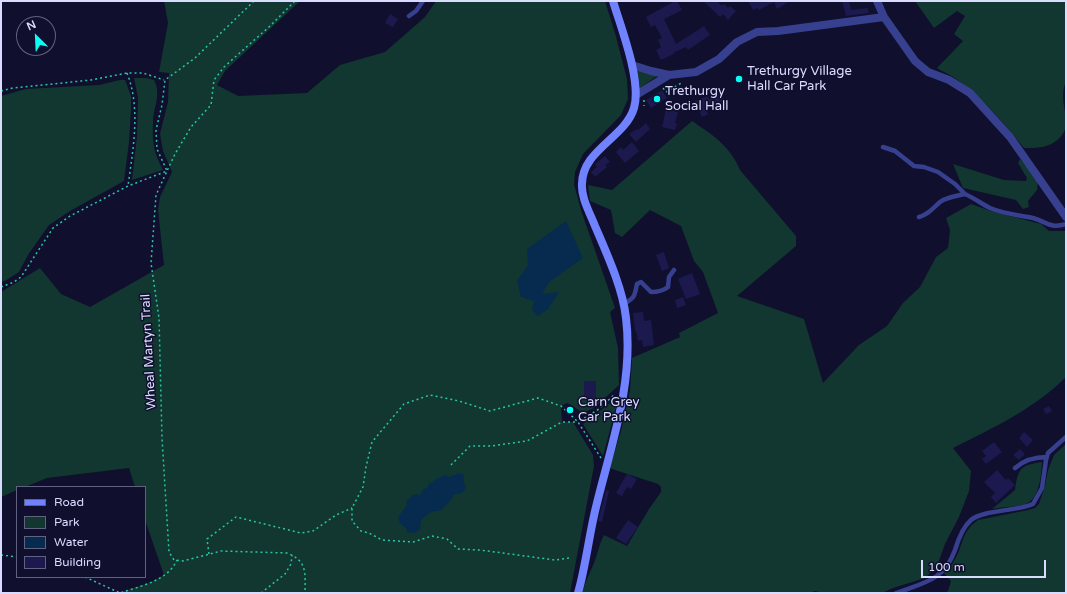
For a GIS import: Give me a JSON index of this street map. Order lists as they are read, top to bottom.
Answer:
{
  "streets": {
    "path": ["Wheal Martyn Trail"]
  },
  "places": ["Trethurgy Village Hall Car Park", "Trethurgy Social Hall", "Carn Grey Car Park"],
  "legend": [
    "Road",
    "Park",
    "Water",
    "Building"
  ],
  "scale_bar": "100 m",
  "north": "top left"
}
